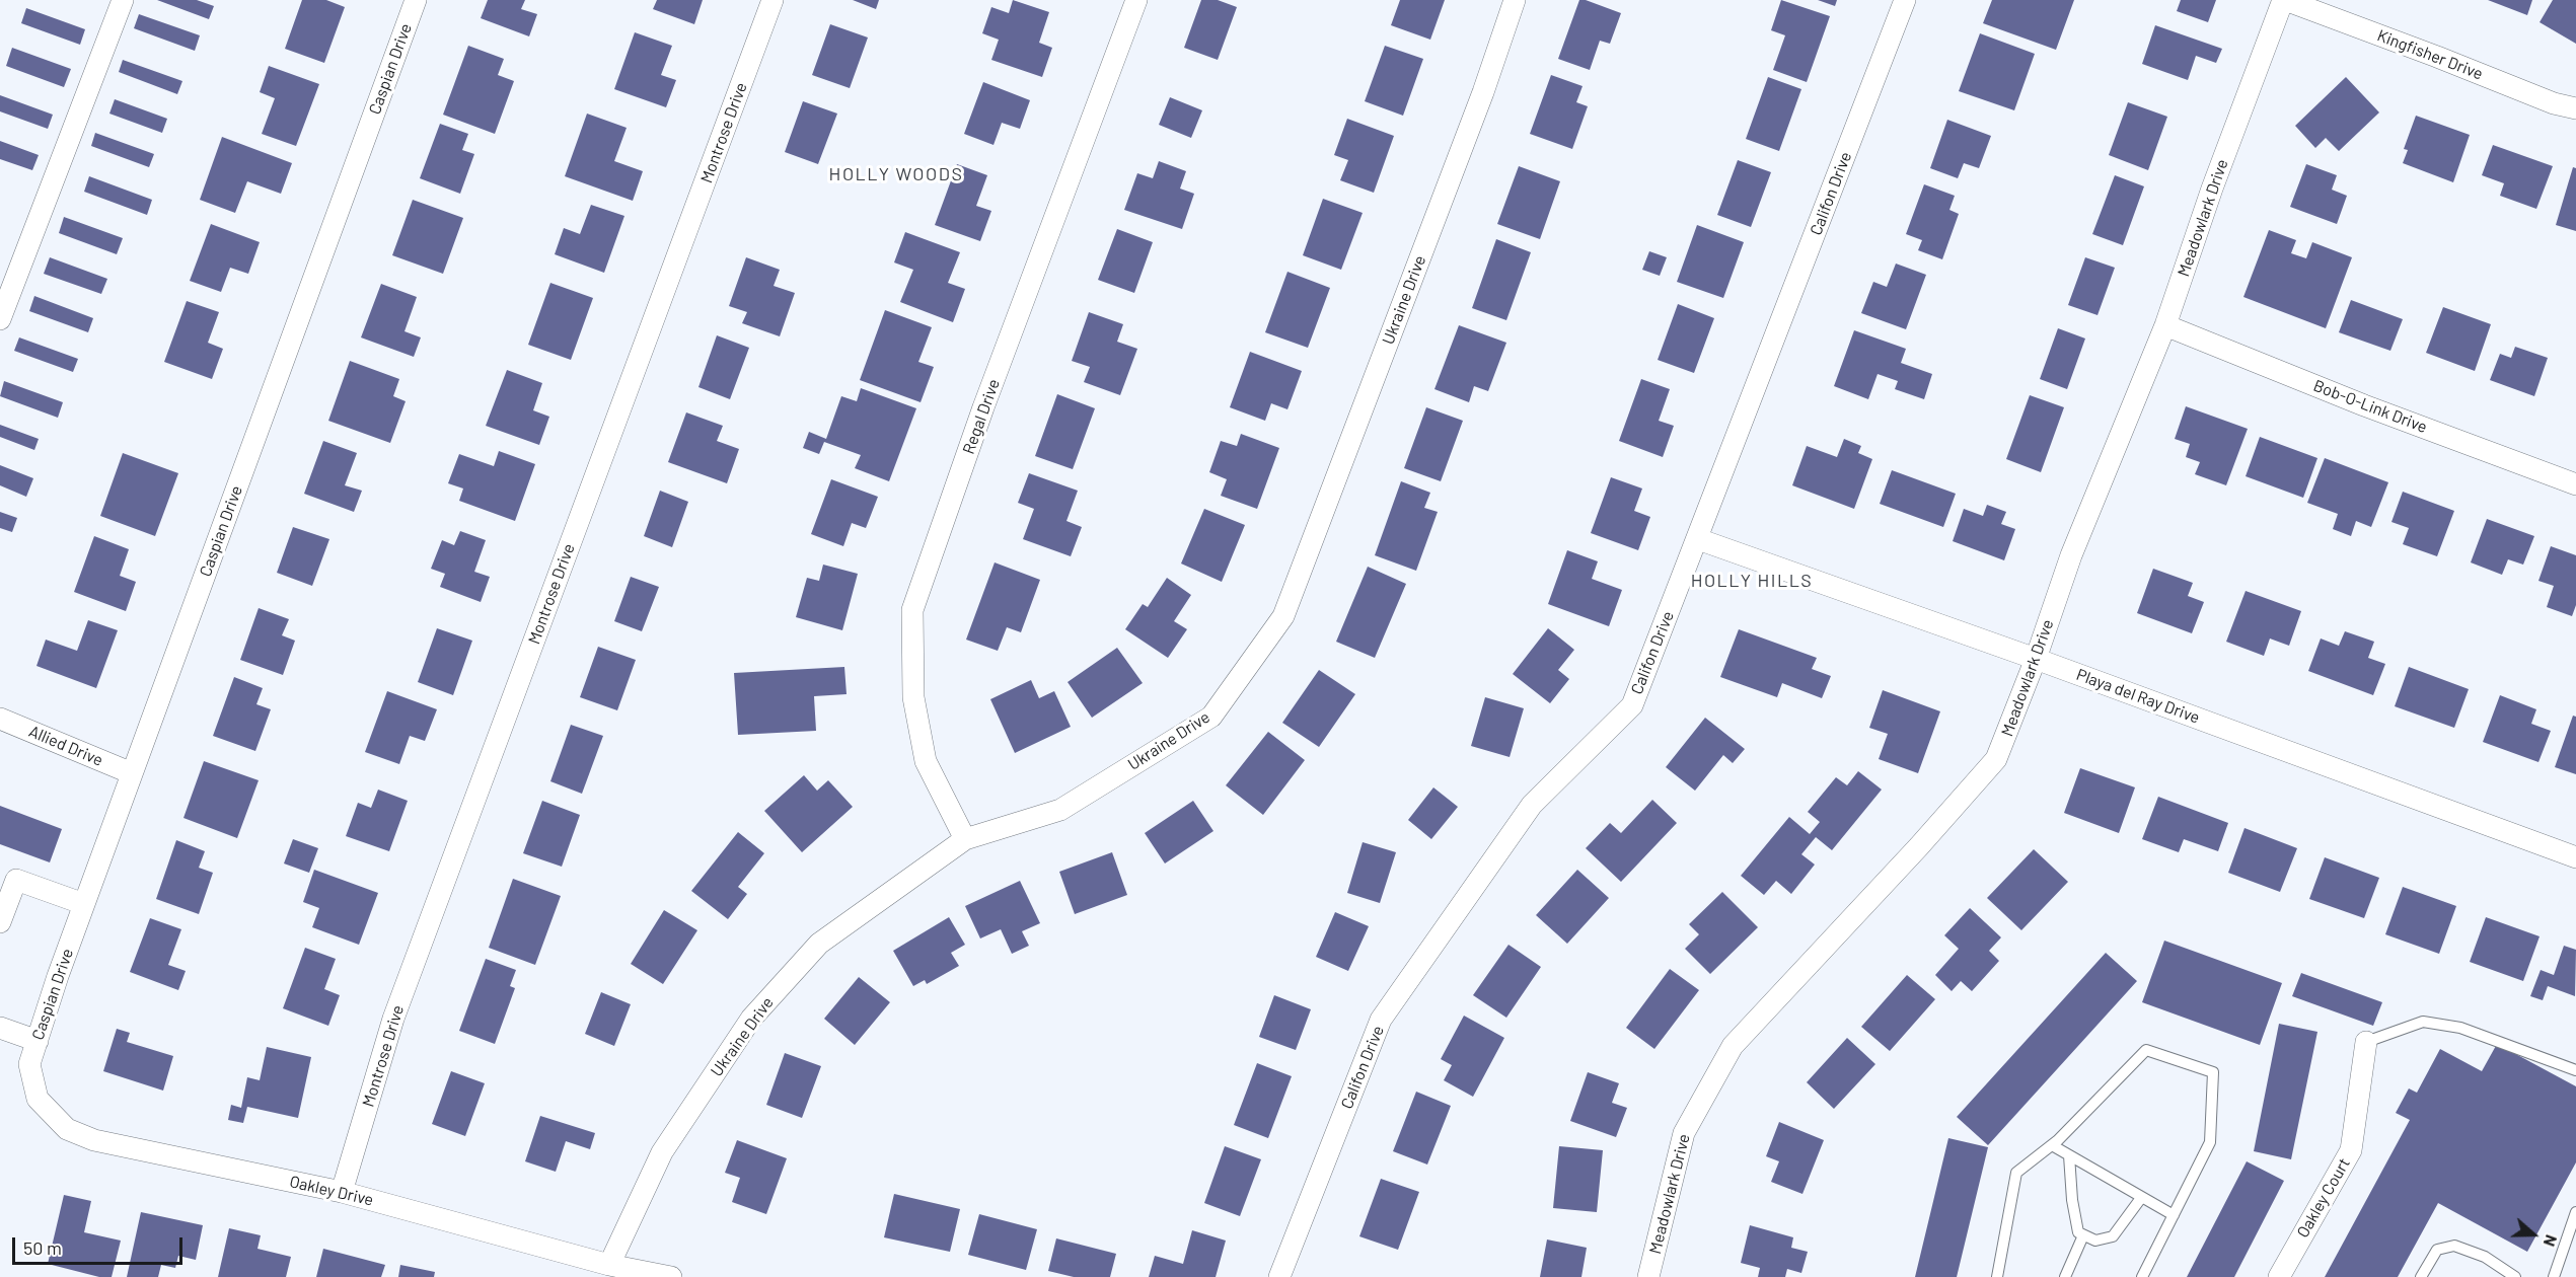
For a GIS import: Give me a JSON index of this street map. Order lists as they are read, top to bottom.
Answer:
{
  "streets": {
    "street": [
      "Kingfisher Drive",
      "Caspian Drive",
      "Montrose Drive",
      "Califon Drive",
      "Meadowlark Drive",
      "Ukraine Drive",
      "Bob-O-Link Drive",
      "Regal Drive",
      "Playa del Ray Drive",
      "Allied Drive",
      "Oakley Drive",
      "Oakley Court"
    ]
  },
  "crossings": [
    ["Kingfisher Drive", "Meadowlark Drive"],
    ["Caspian Drive", "Allied Drive"],
    ["Caspian Drive", "Oakley Drive"],
    ["Montrose Drive", "Oakley Drive"],
    ["Califon Drive", "Playa del Ray Drive"],
    ["Meadowlark Drive", "Bob-O-Link Drive"],
    ["Meadowlark Drive", "Playa del Ray Drive"],
    ["Ukraine Drive", "Regal Drive"],
    ["Ukraine Drive", "Oakley Drive"]
  ],
  "districts": ["HOLLY WOODS", "HOLLY HILLS"],
  "scale_bar": "50 m",
  "north": "right"
}
